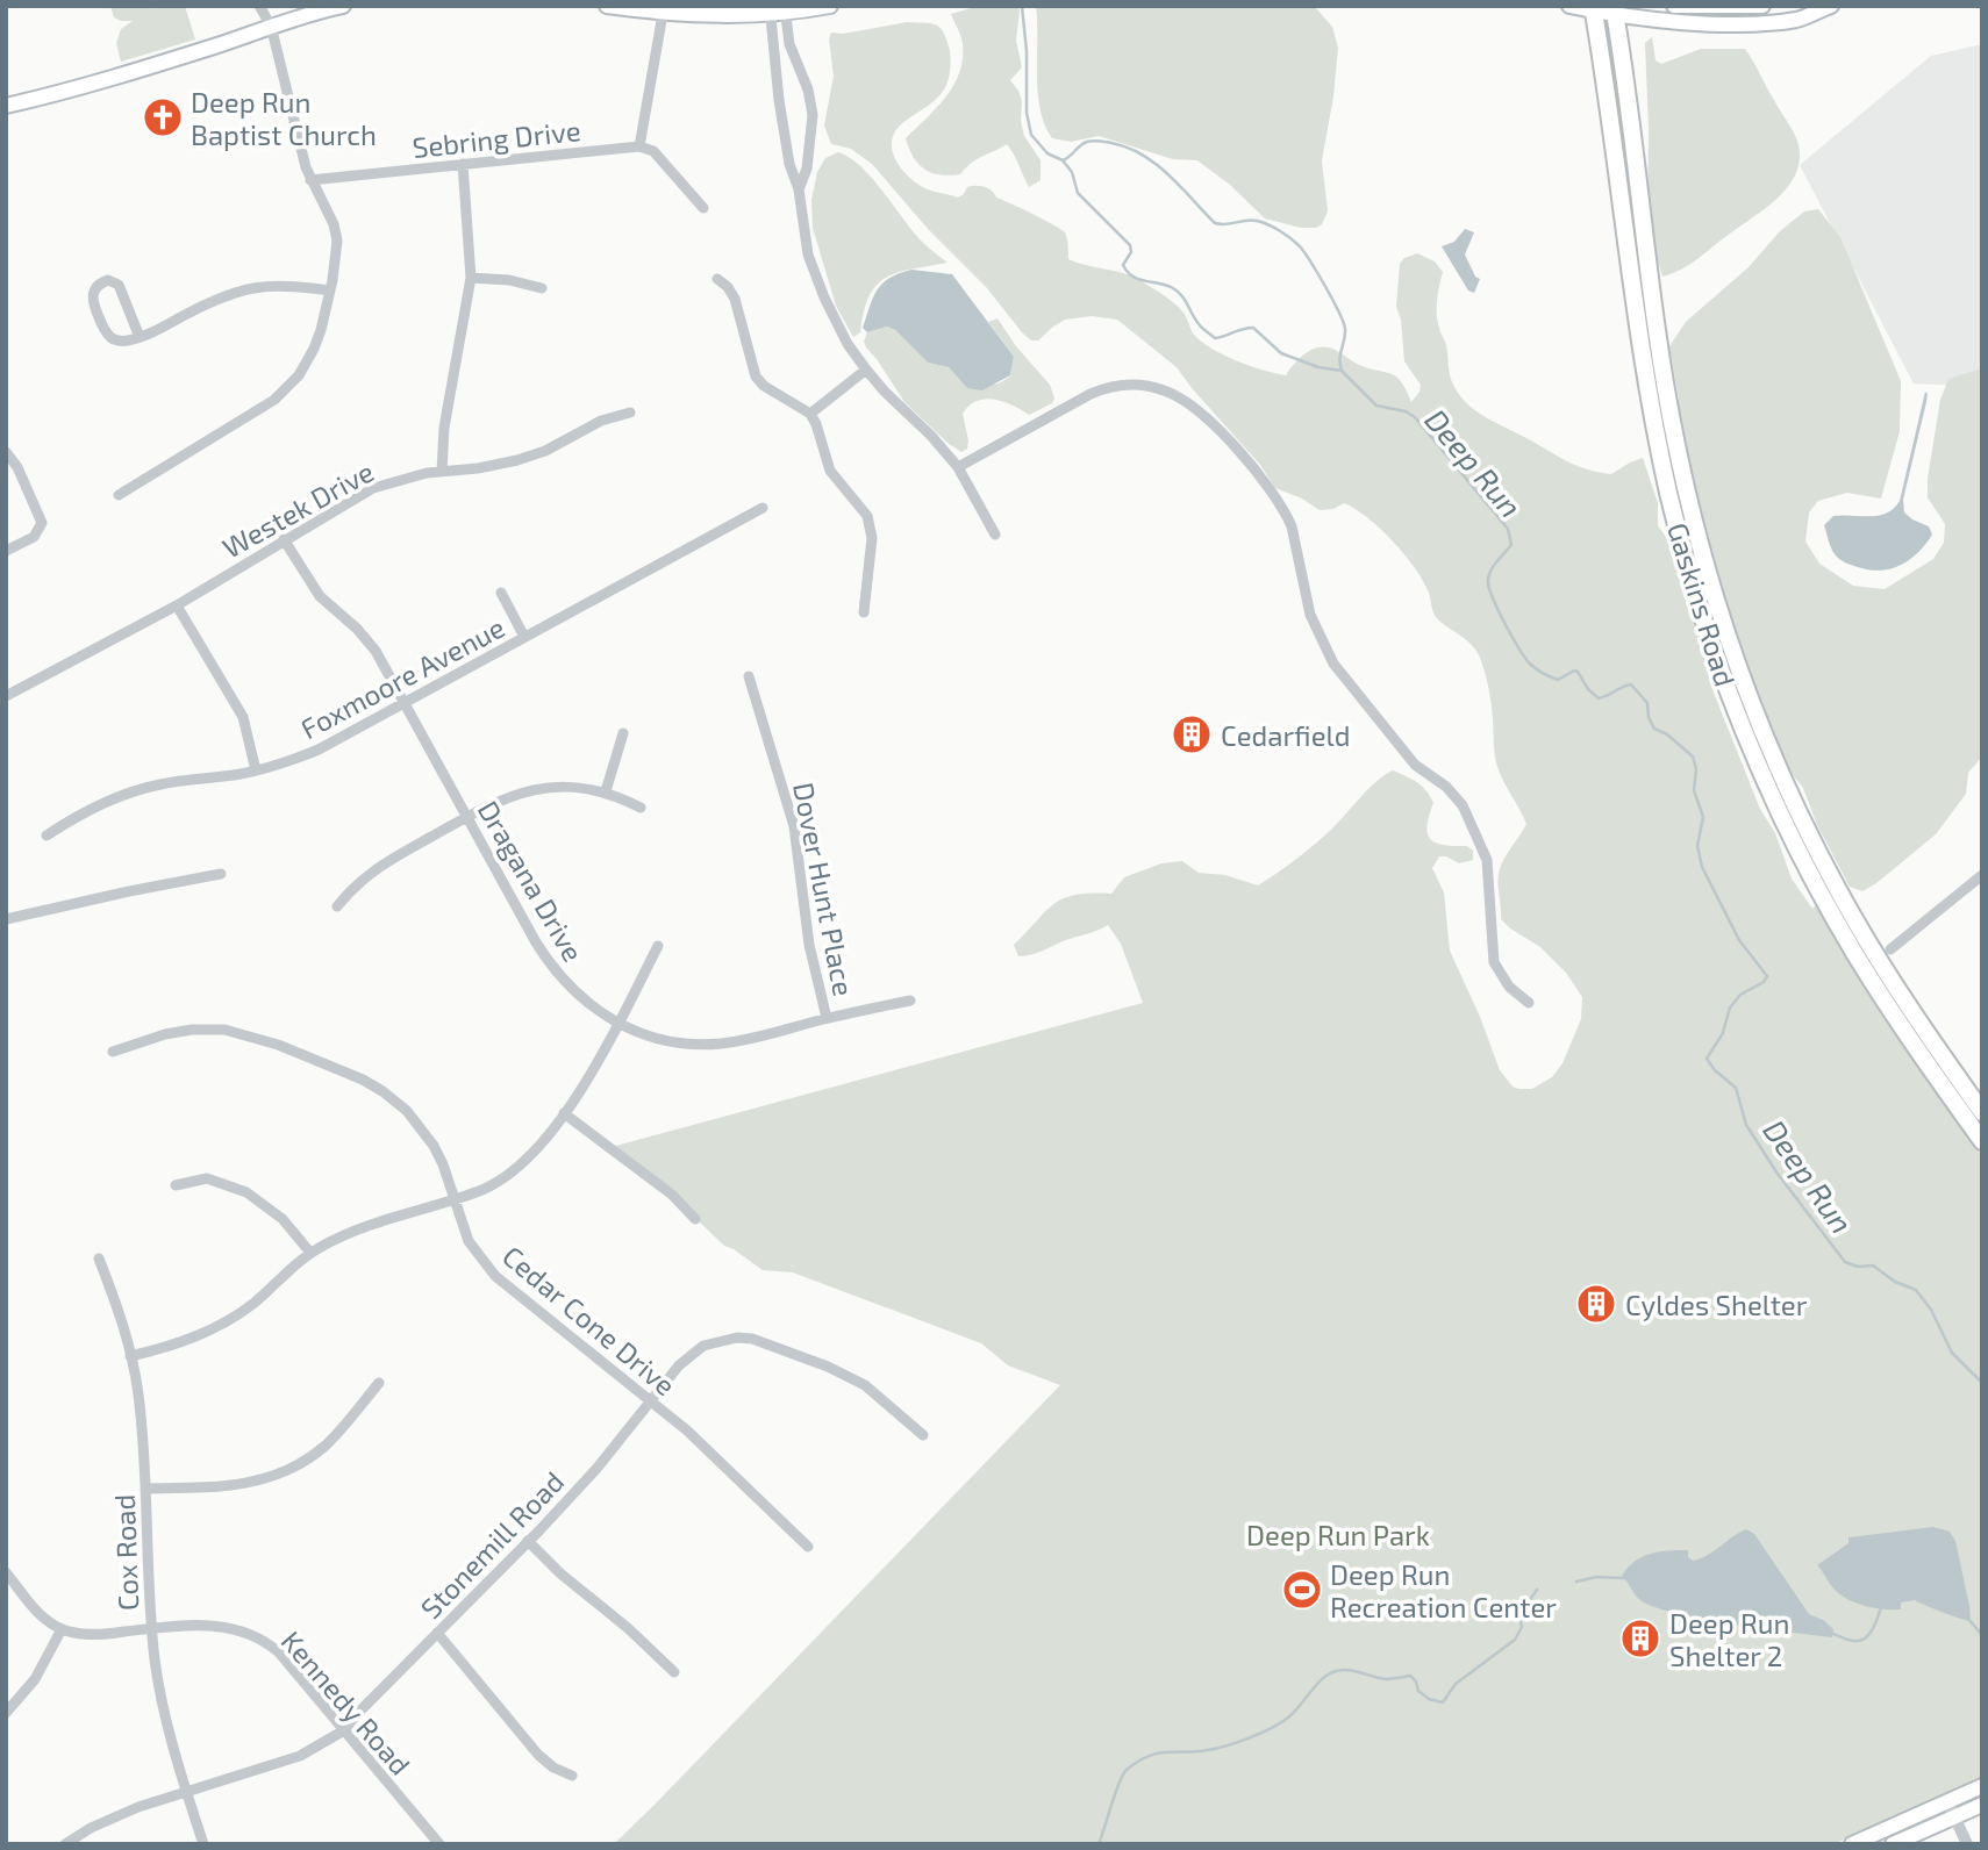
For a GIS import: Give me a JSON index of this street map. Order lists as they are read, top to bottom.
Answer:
{
  "streets": {
    "main road": ["Gaskins Road"],
    "street": [
      "Sebring Drive",
      "Westek Drive",
      "Foxmoore Avenue",
      "Dragana Drive",
      "Dover Hunt Place",
      "Cedar Cone Drive",
      "Stonemill Road",
      "Cox Road",
      "Kennedy Road"
    ]
  },
  "crossings": [
    ["Westek Drive", "Dragana Drive"],
    ["Foxmoore Avenue", "Dragana Drive"],
    ["Dragana Drive", "Dover Hunt Place"],
    ["Cedar Cone Drive", "Stonemill Road"],
    ["Stonemill Road", "Cox Road"],
    ["Stonemill Road", "Kennedy Road"],
    ["Cox Road", "Kennedy Road"]
  ],
  "water": ["Deep Run"],
  "parks": ["Deep Run Park"],
  "places": {
    "church": ["Deep Run Baptist Church"],
    "building": ["Cedarfield", "Cyldes Shelter", "Deep Run Shelter 2"],
    "sports": ["Deep Run Recreation Center"]
  }
}
